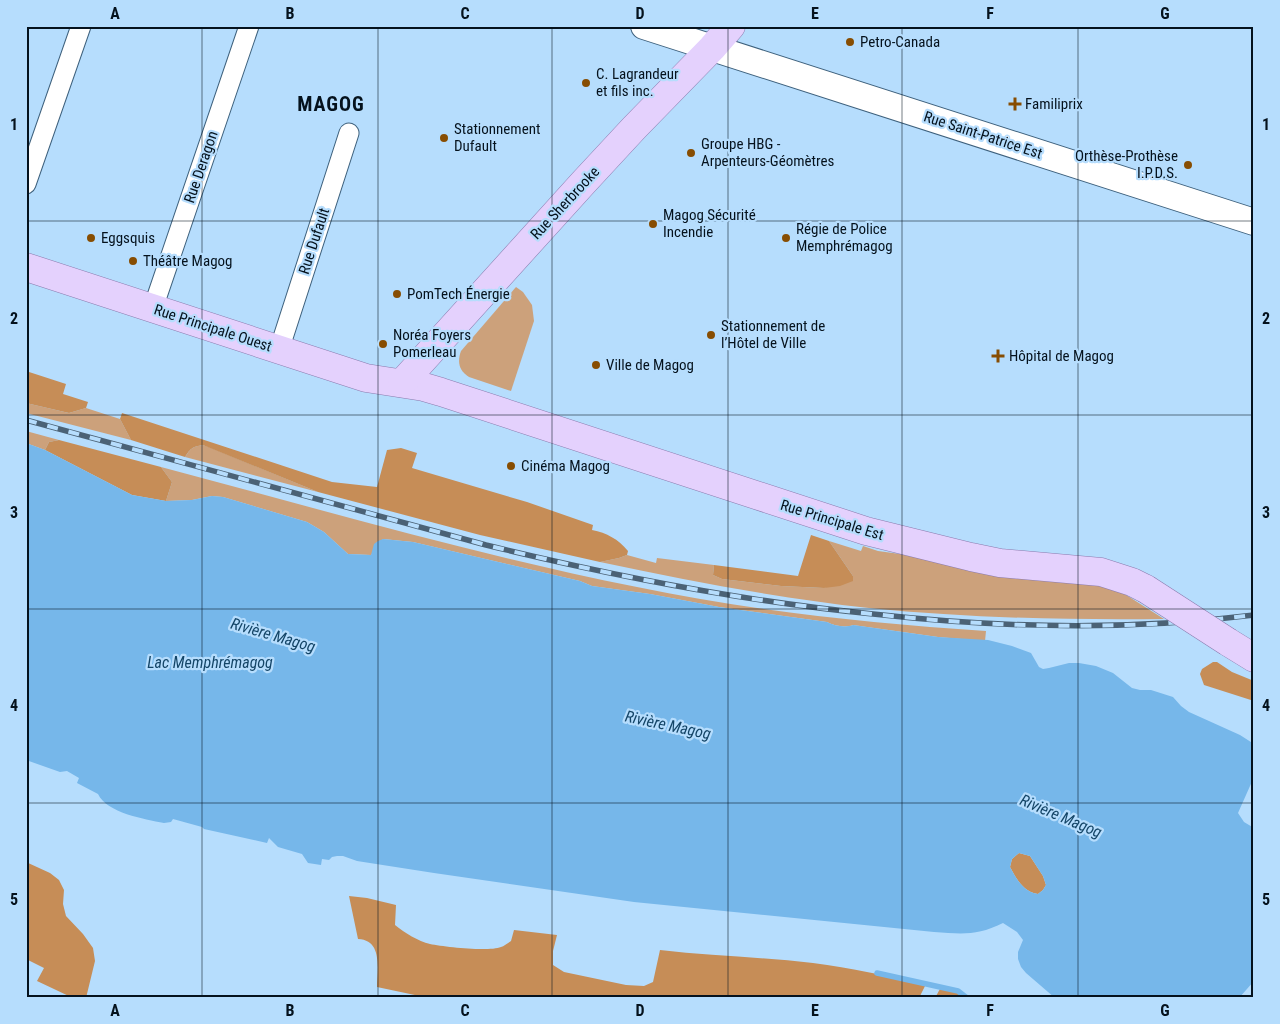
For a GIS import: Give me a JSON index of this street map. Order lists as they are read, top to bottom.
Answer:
{
  "streets": {
    "main road": ["Rue Sherbrooke", "Rue Principale Ouest", "Rue Principale Est"],
    "street": ["Rue Saint-Patrice Est", "Rue Deragon", "Rue Dufault"]
  },
  "crossings": [
    ["Rue Saint-Patrice Est", "Rue Sherbrooke"],
    ["Rue Deragon", "Rue Principale Ouest"],
    ["Rue Sherbrooke", "Rue Principale Ouest"],
    ["Rue Sherbrooke", "Rue Principale Est"],
    ["Rue Dufault", "Rue Principale Ouest"],
    ["Rue Principale Ouest", "Rue Principale Est"]
  ],
  "districts": ["MAGOG"],
  "water": ["Rivière Magog", "Lac Memphrémagog"],
  "places": {
    "other": [
      "Petro-Canada",
      "C. Lagrandeur et fils inc.",
      "Stationnement Dufault",
      "Groupe HBG - Arpenteurs-Géomètres",
      "Orthèse-Prothèse I.P.D.S.",
      "Magog Sécurité Incendie",
      "Eggsquis",
      "Régie de Police Memphrémagog",
      "Théâtre Magog",
      "PomTech Énergie",
      "Stationnement de l’Hôtel de Ville",
      "Noréa Foyers Pomerleau",
      "Ville de Magog",
      "Cinéma Magog"
    ],
    "health": ["Familiprix", "Hôpital de Magog"]
  },
  "grid": {
    "columns": [
      "A",
      "B",
      "C",
      "D",
      "E",
      "F",
      "G"
    ],
    "rows": [
      "1",
      "2",
      "3",
      "4",
      "5"
    ]
  }
}
